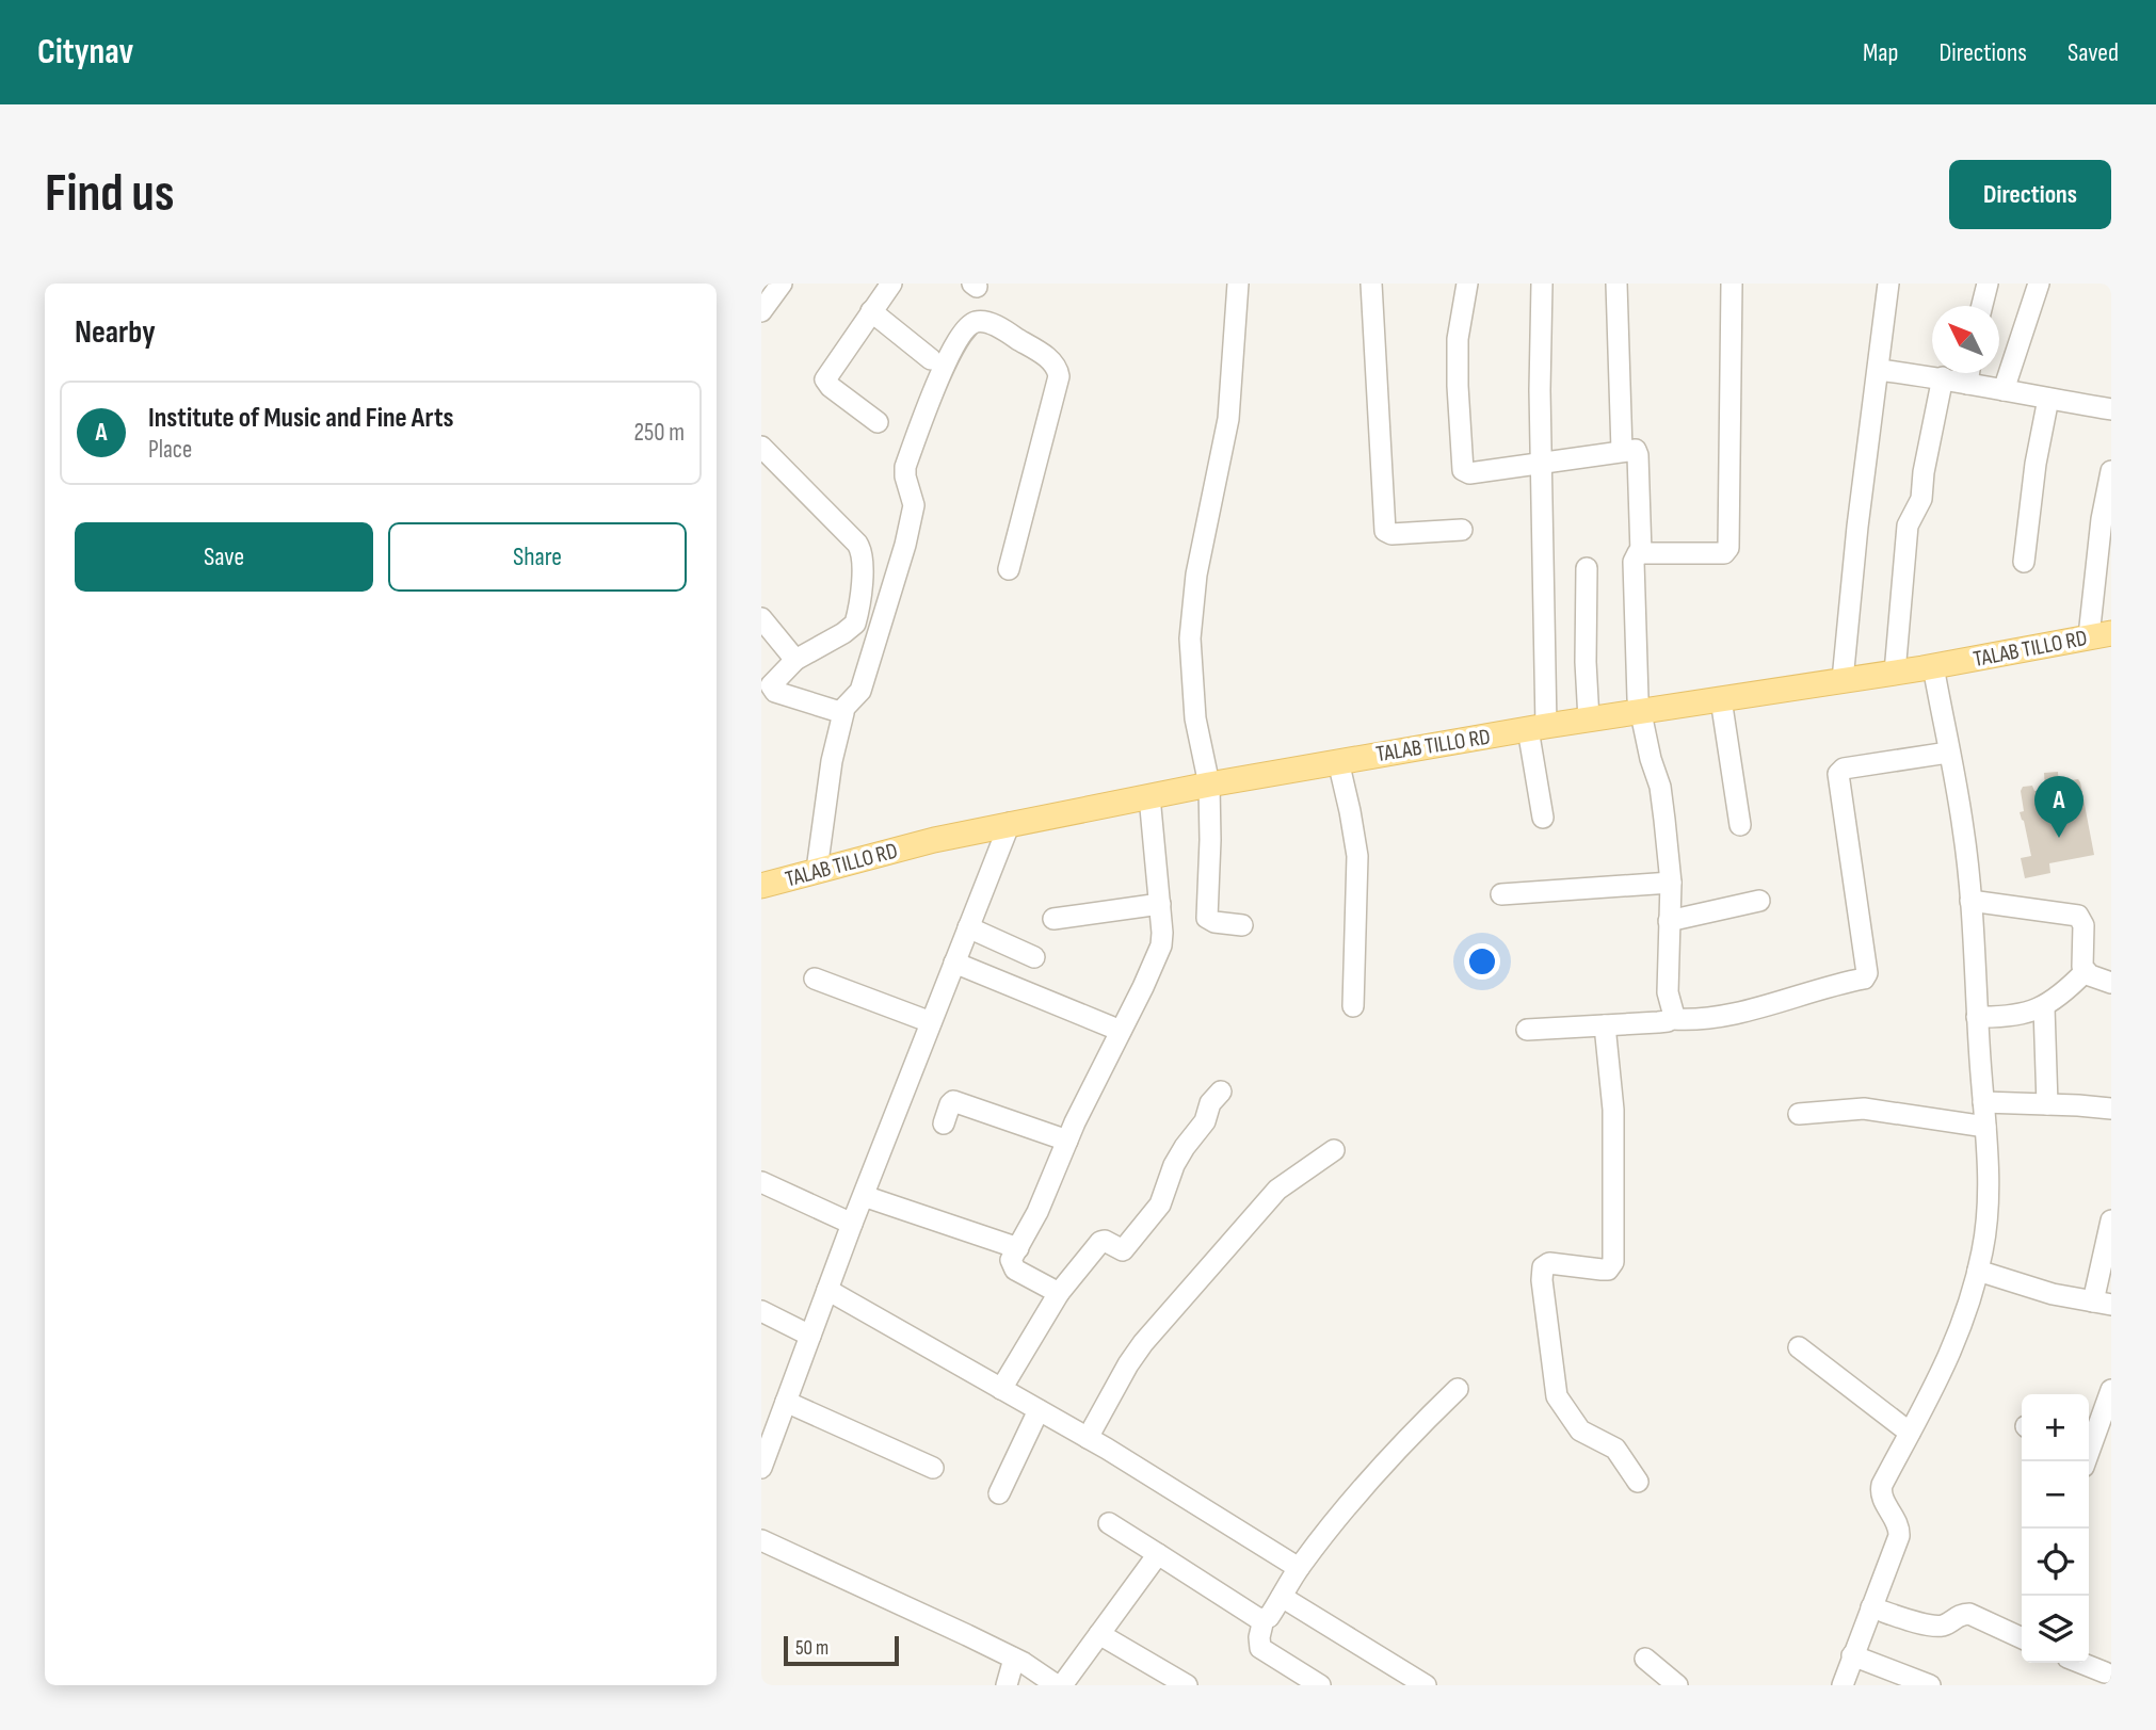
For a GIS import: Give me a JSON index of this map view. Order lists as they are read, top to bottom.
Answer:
{
  "streets": {
    "main road": ["TALAB TILLO RD"]
  },
  "scale_bar": "50 m",
  "north": "top left",
  "page": {
    "header": "Citynav",
    "nav": ["Map", "Directions", "Saved"],
    "buttons": [
      "Directions",
      ["Save", "Share"]
    ],
    "title": "Find us",
    "heading": "Nearby",
    "list": [
      {
        "mark": "A",
        "name": "Institute of Music and Fine Arts",
        "note": "Place",
        "value": "250 m"
      }
    ],
    "pins": "A",
    "map_buttons": ["+", "−"],
    "scale": "50 m"
  }
}
